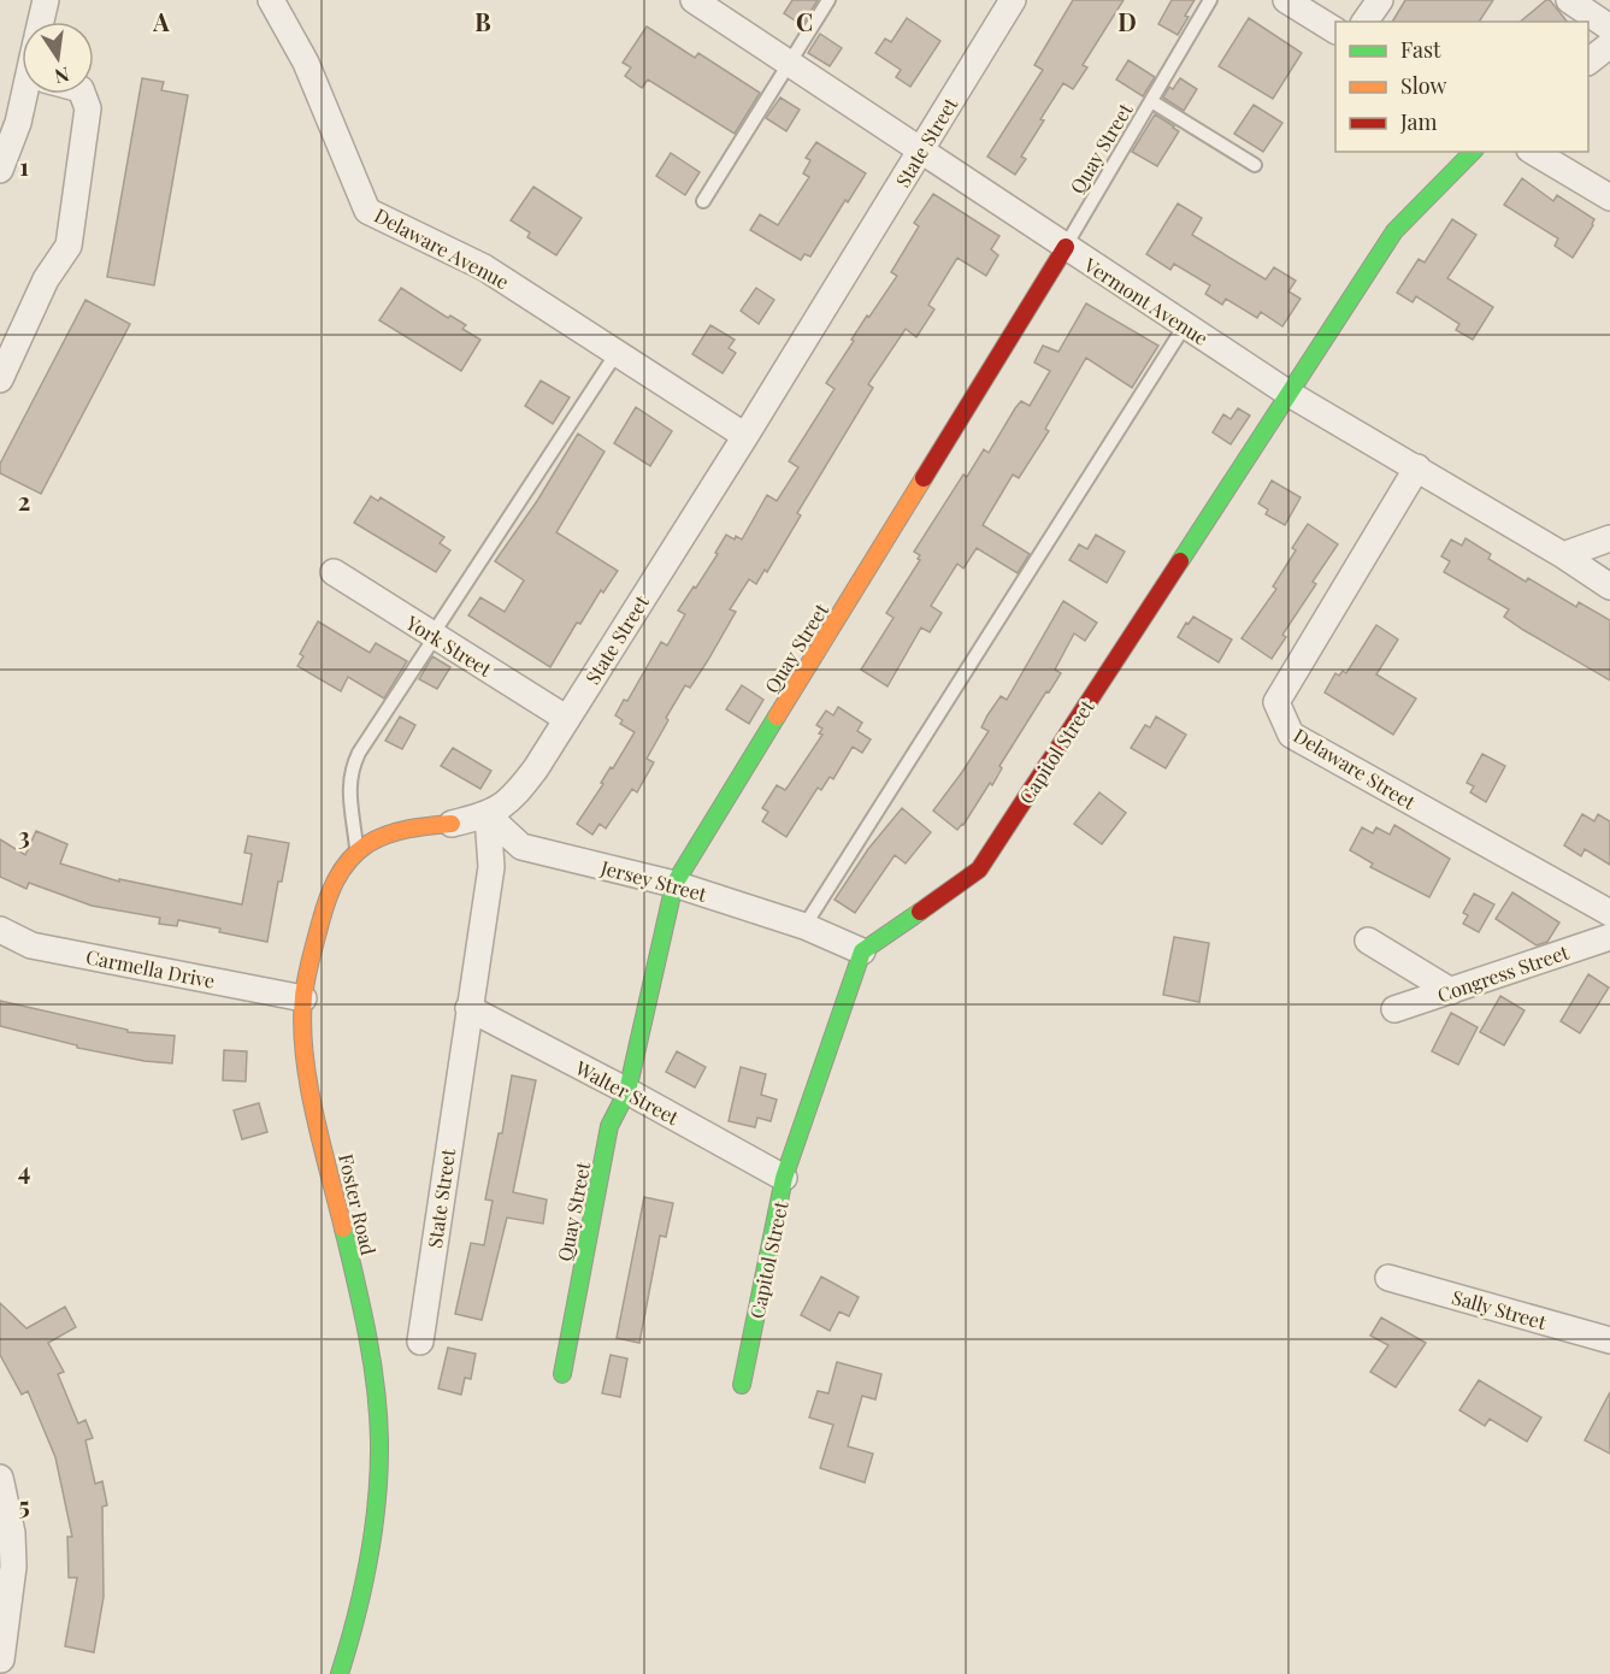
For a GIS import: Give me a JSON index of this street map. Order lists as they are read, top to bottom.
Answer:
{
  "streets": {
    "street": [
      "State Street",
      "Quay Street",
      "Delaware Avenue",
      "Vermont Avenue",
      "York Street",
      "Capitol Street",
      "Delaware Street",
      "Jersey Street",
      "Carmella Drive",
      "Congress Street",
      "Walter Street",
      "Foster Road",
      "Sally Street"
    ]
  },
  "crossings": [
    ["State Street", "Delaware Avenue"],
    ["State Street", "Vermont Avenue"],
    ["State Street", "York Street"],
    ["State Street", "Jersey Street"],
    ["State Street", "Walter Street"],
    ["Quay Street", "Vermont Avenue"],
    ["Quay Street", "Jersey Street"],
    ["Quay Street", "Walter Street"],
    ["Vermont Avenue", "Capitol Street"],
    ["Vermont Avenue", "Delaware Street"],
    ["Capitol Street", "Jersey Street"],
    ["Capitol Street", "Walter Street"],
    ["Carmella Drive", "Foster Road"]
  ],
  "legend": ["Fast", "Slow", "Jam"],
  "north": "bottom",
  "grid": {
    "columns": [
      "A",
      "B",
      "C",
      "D"
    ],
    "rows": [
      "1",
      "2",
      "3",
      "4",
      "5"
    ]
  }
}
